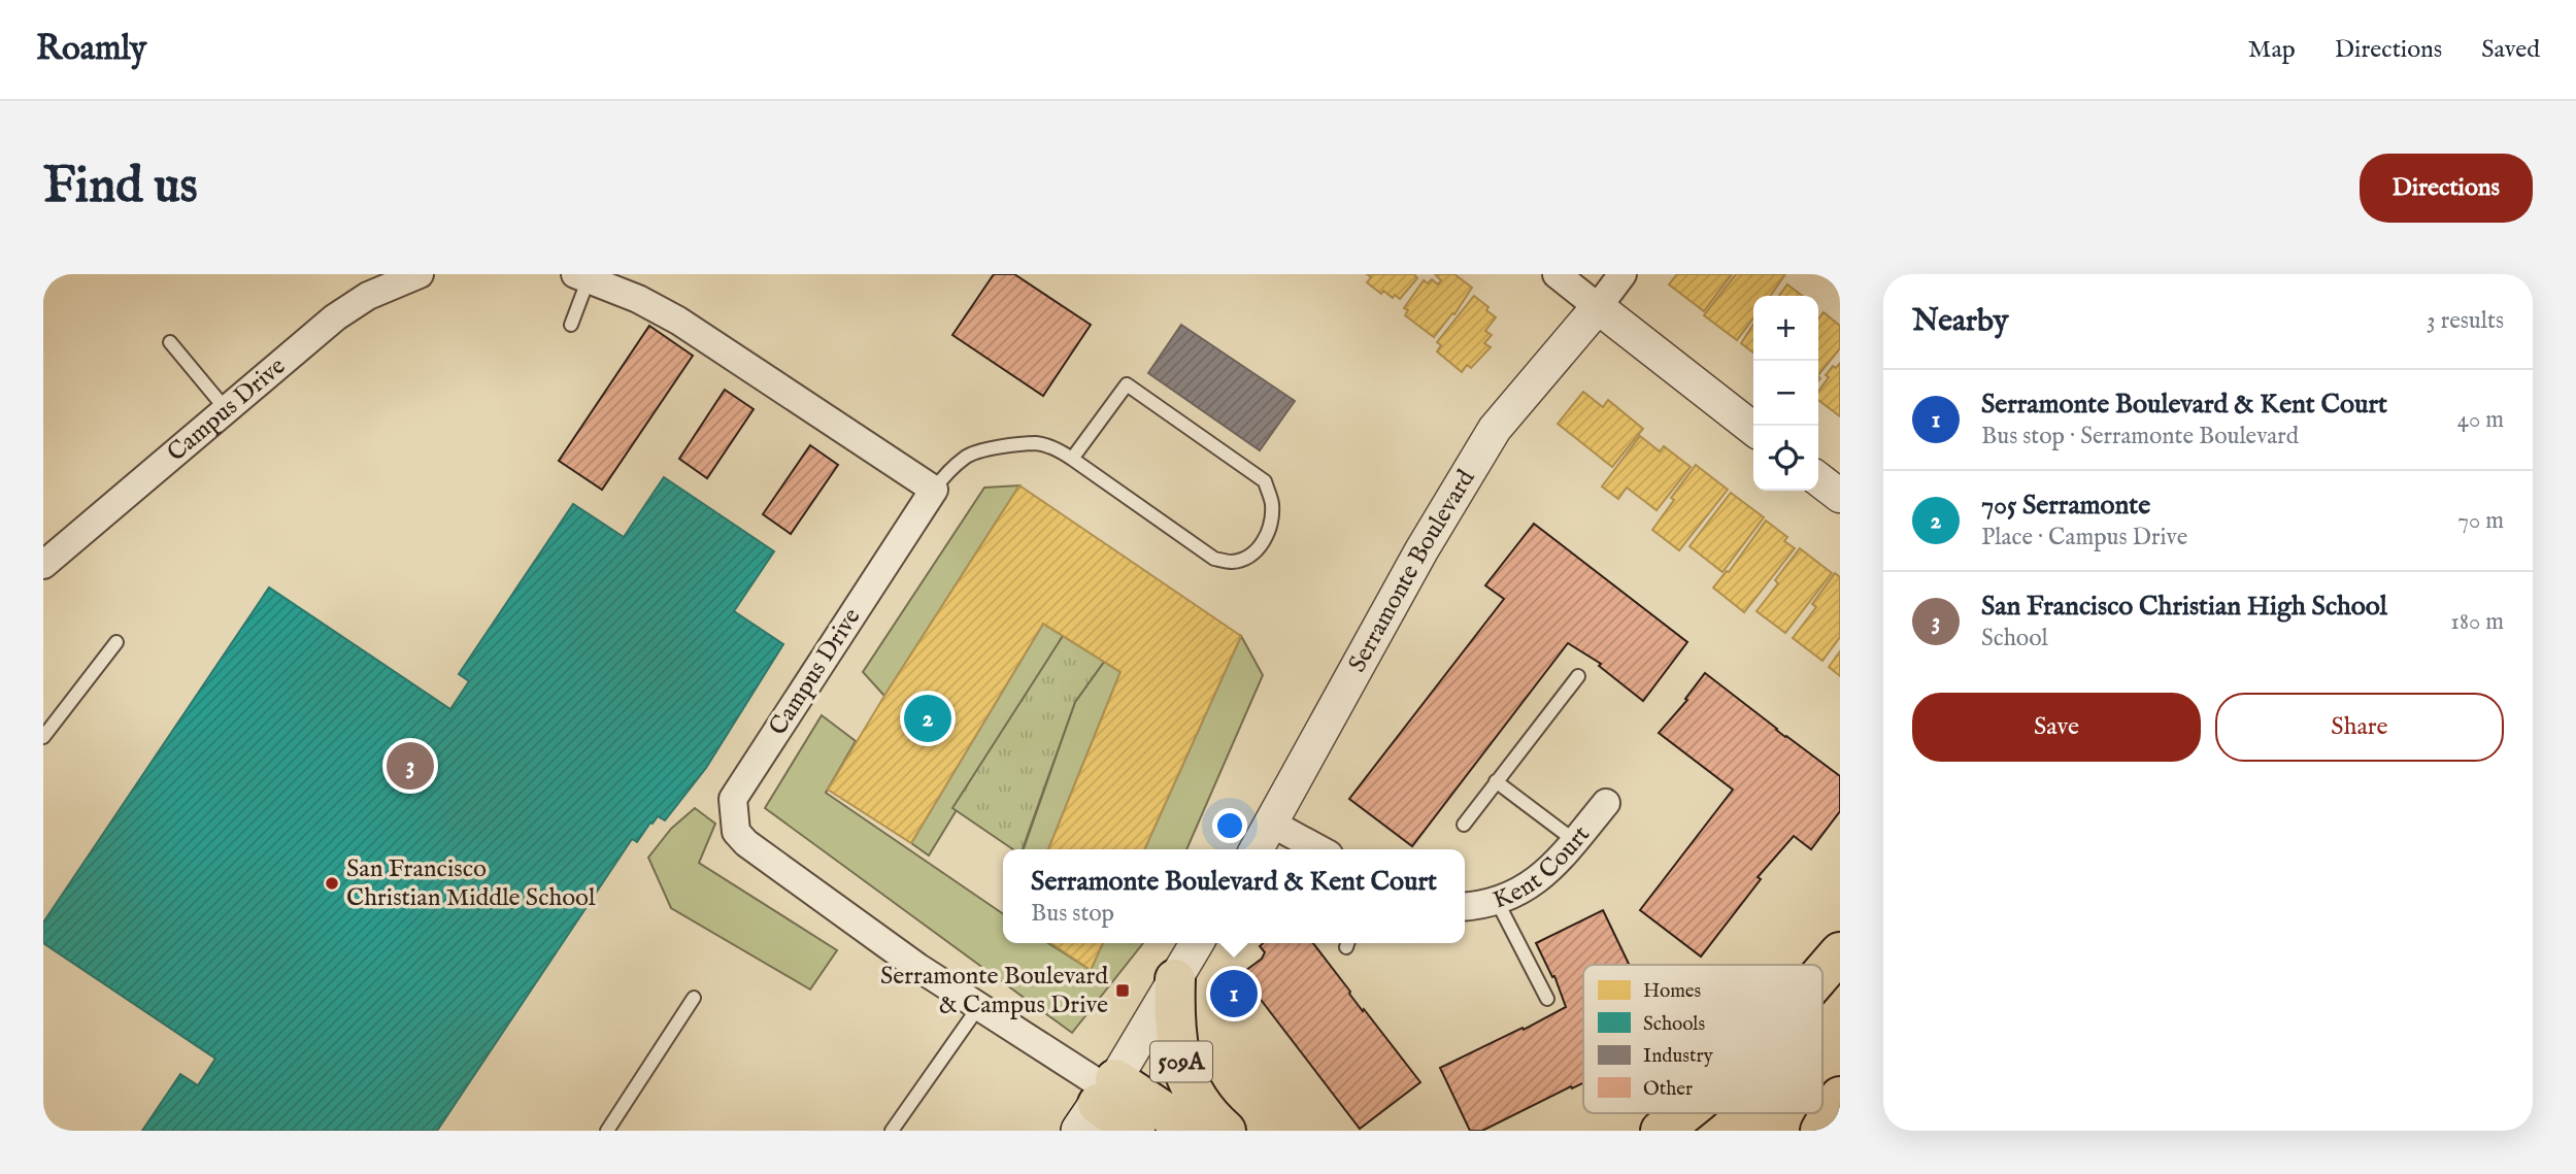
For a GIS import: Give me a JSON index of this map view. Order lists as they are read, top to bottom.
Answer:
{
  "streets": {
    "highway": ["509A"],
    "street": ["Campus Drive", "Serramonte Boulevard", "Kent Court"]
  },
  "crossings": [
    ["Campus Drive", "509A"]
  ],
  "places": {
    "other": ["San Francisco Christian Middle School"],
    "transit": ["Serramonte Boulevard & Campus Drive"]
  },
  "legend": [
    "Homes",
    "Schools",
    "Industry",
    "Other"
  ],
  "page": {
    "header": "Roamly",
    "nav": ["Map", "Directions", "Saved"],
    "buttons": [
      "Directions",
      ["Save", "Share"]
    ],
    "title": "Find us",
    "heading": ["Nearby", "3 results"],
    "map_buttons": ["+", "−"],
    "list": [
      {
        "mark": "1",
        "name": "Serramonte Boulevard & Kent Court",
        "note": "Bus stop · Serramonte Boulevard",
        "value": "40 m"
      },
      {
        "mark": "2",
        "name": "705 Serramonte",
        "note": "Place · Campus Drive",
        "value": "70 m"
      },
      {
        "mark": "3",
        "name": "San Francisco Christian High School",
        "note": "School",
        "value": "180 m"
      }
    ],
    "pins": ["2", "3", "1"],
    "popup": ["Serramonte Boulevard & Kent Court", "Bus stop"]
  }
}
